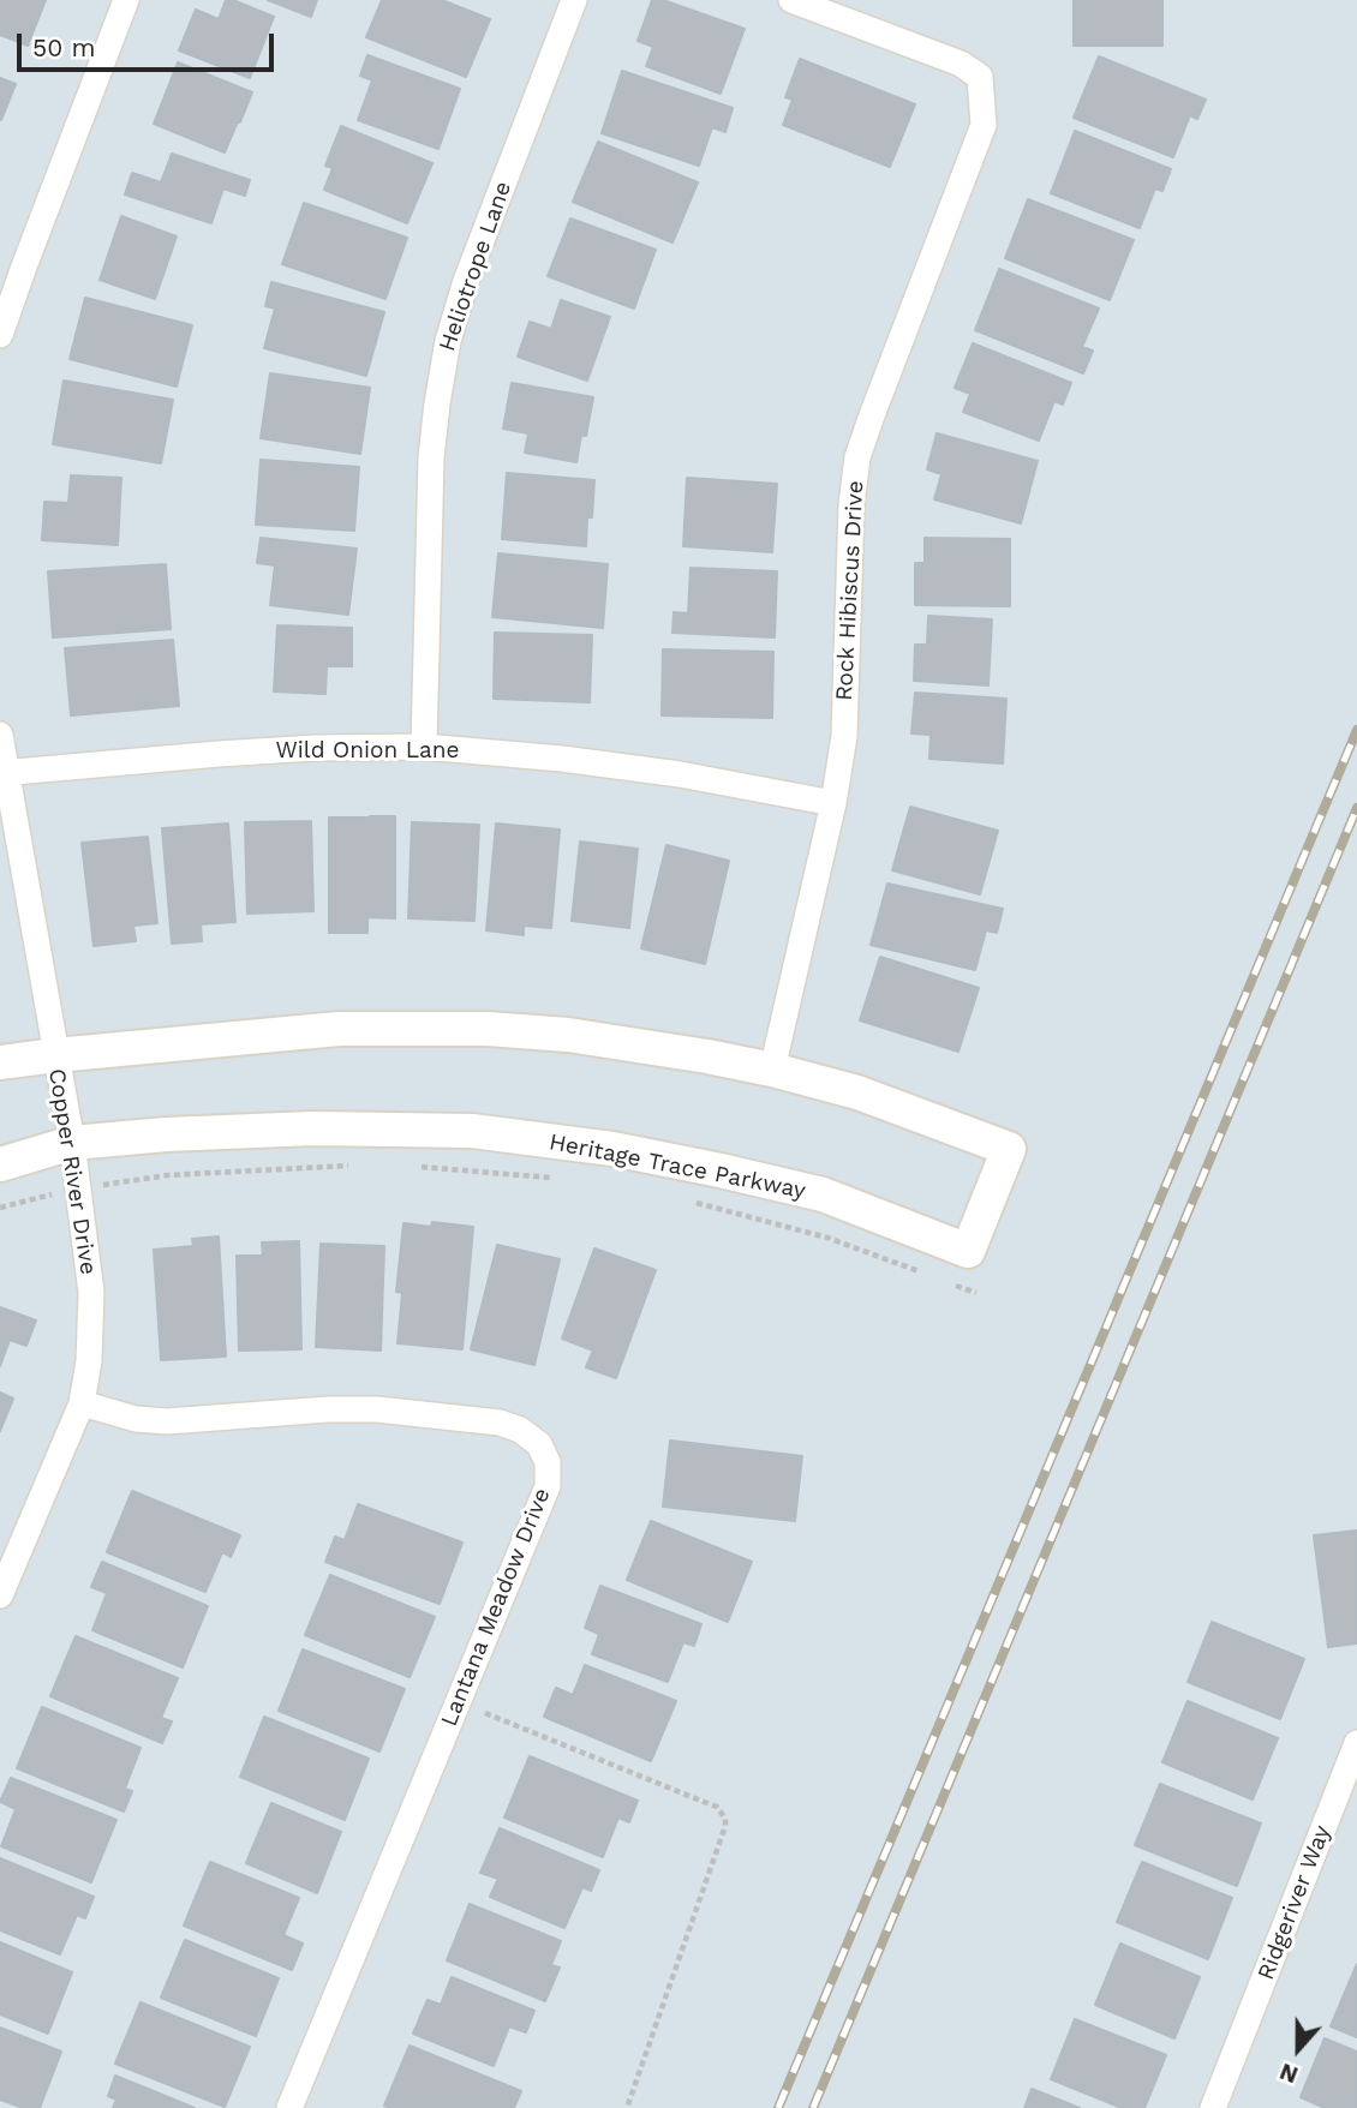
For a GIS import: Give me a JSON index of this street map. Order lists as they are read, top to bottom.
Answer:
{
  "streets": {
    "street": [
      "Heliotrope Lane",
      "Rock Hibiscus Drive",
      "Wild Onion Lane",
      "Heritage Trace Parkway",
      "Copper River Drive",
      "Lantana Meadow Drive",
      "Ridgeriver Way"
    ]
  },
  "crossings": [
    ["Heliotrope Lane", "Wild Onion Lane"],
    ["Rock Hibiscus Drive", "Wild Onion Lane"],
    ["Rock Hibiscus Drive", "Heritage Trace Parkway"],
    ["Wild Onion Lane", "Copper River Drive"],
    ["Heritage Trace Parkway", "Copper River Drive"],
    ["Copper River Drive", "Lantana Meadow Drive"]
  ],
  "scale_bar": "50 m",
  "north": "bottom"
}
